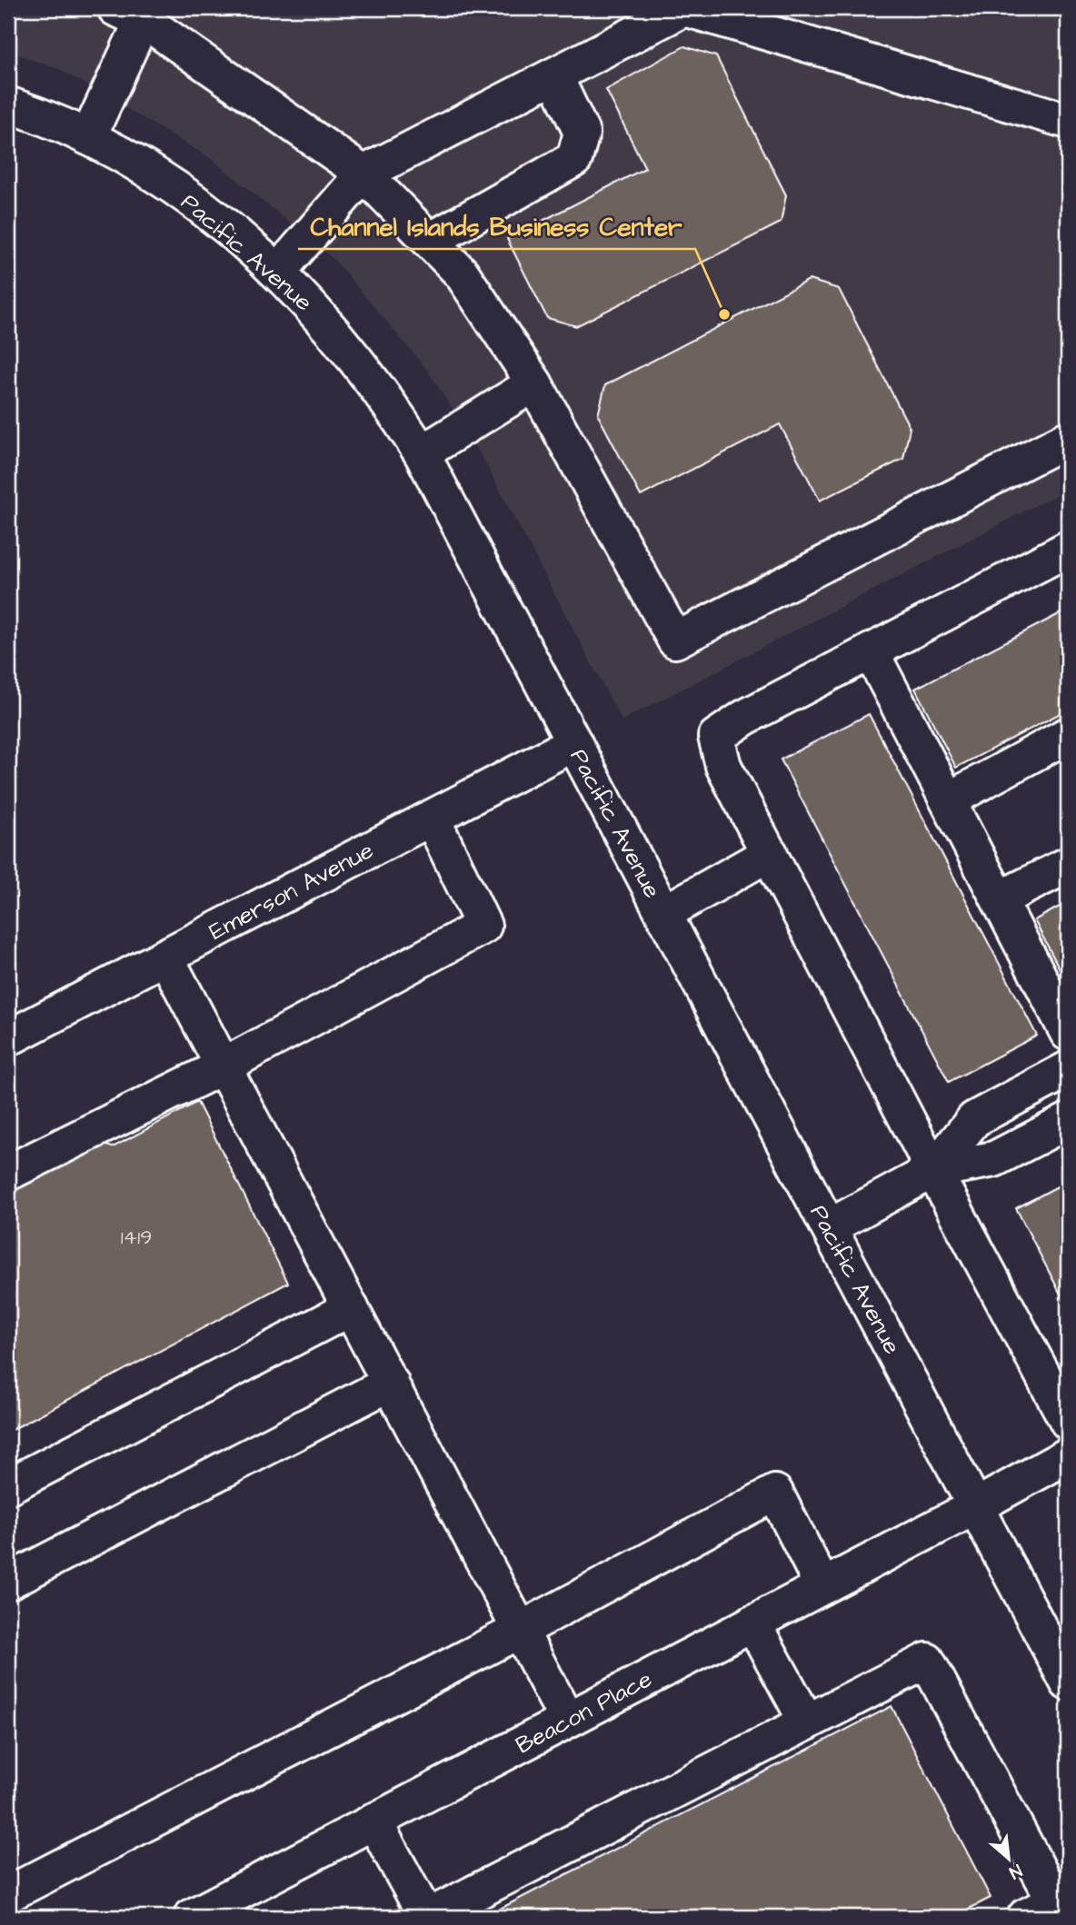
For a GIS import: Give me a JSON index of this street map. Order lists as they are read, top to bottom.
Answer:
{
  "streets": {
    "street": ["Pacific Avenue", "Emerson Avenue", "Beacon Place"]
  },
  "crossings": [
    ["Pacific Avenue", "Emerson Avenue"],
    ["Pacific Avenue", "Beacon Place"]
  ],
  "places": ["Channel Islands Business Center"],
  "house_numbers": ["1419"],
  "north": "bottom right"
}
